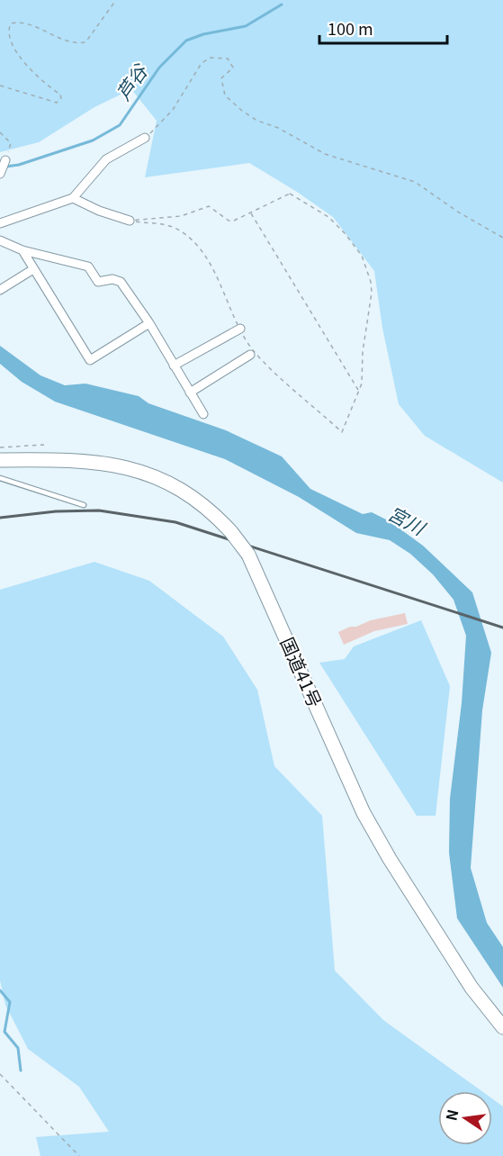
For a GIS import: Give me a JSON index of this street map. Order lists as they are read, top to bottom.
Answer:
{
  "streets": {
    "highway": ["国道41号"]
  },
  "water": ["芦谷", "宮川"],
  "scale_bar": "100 m",
  "north": "left"
}
